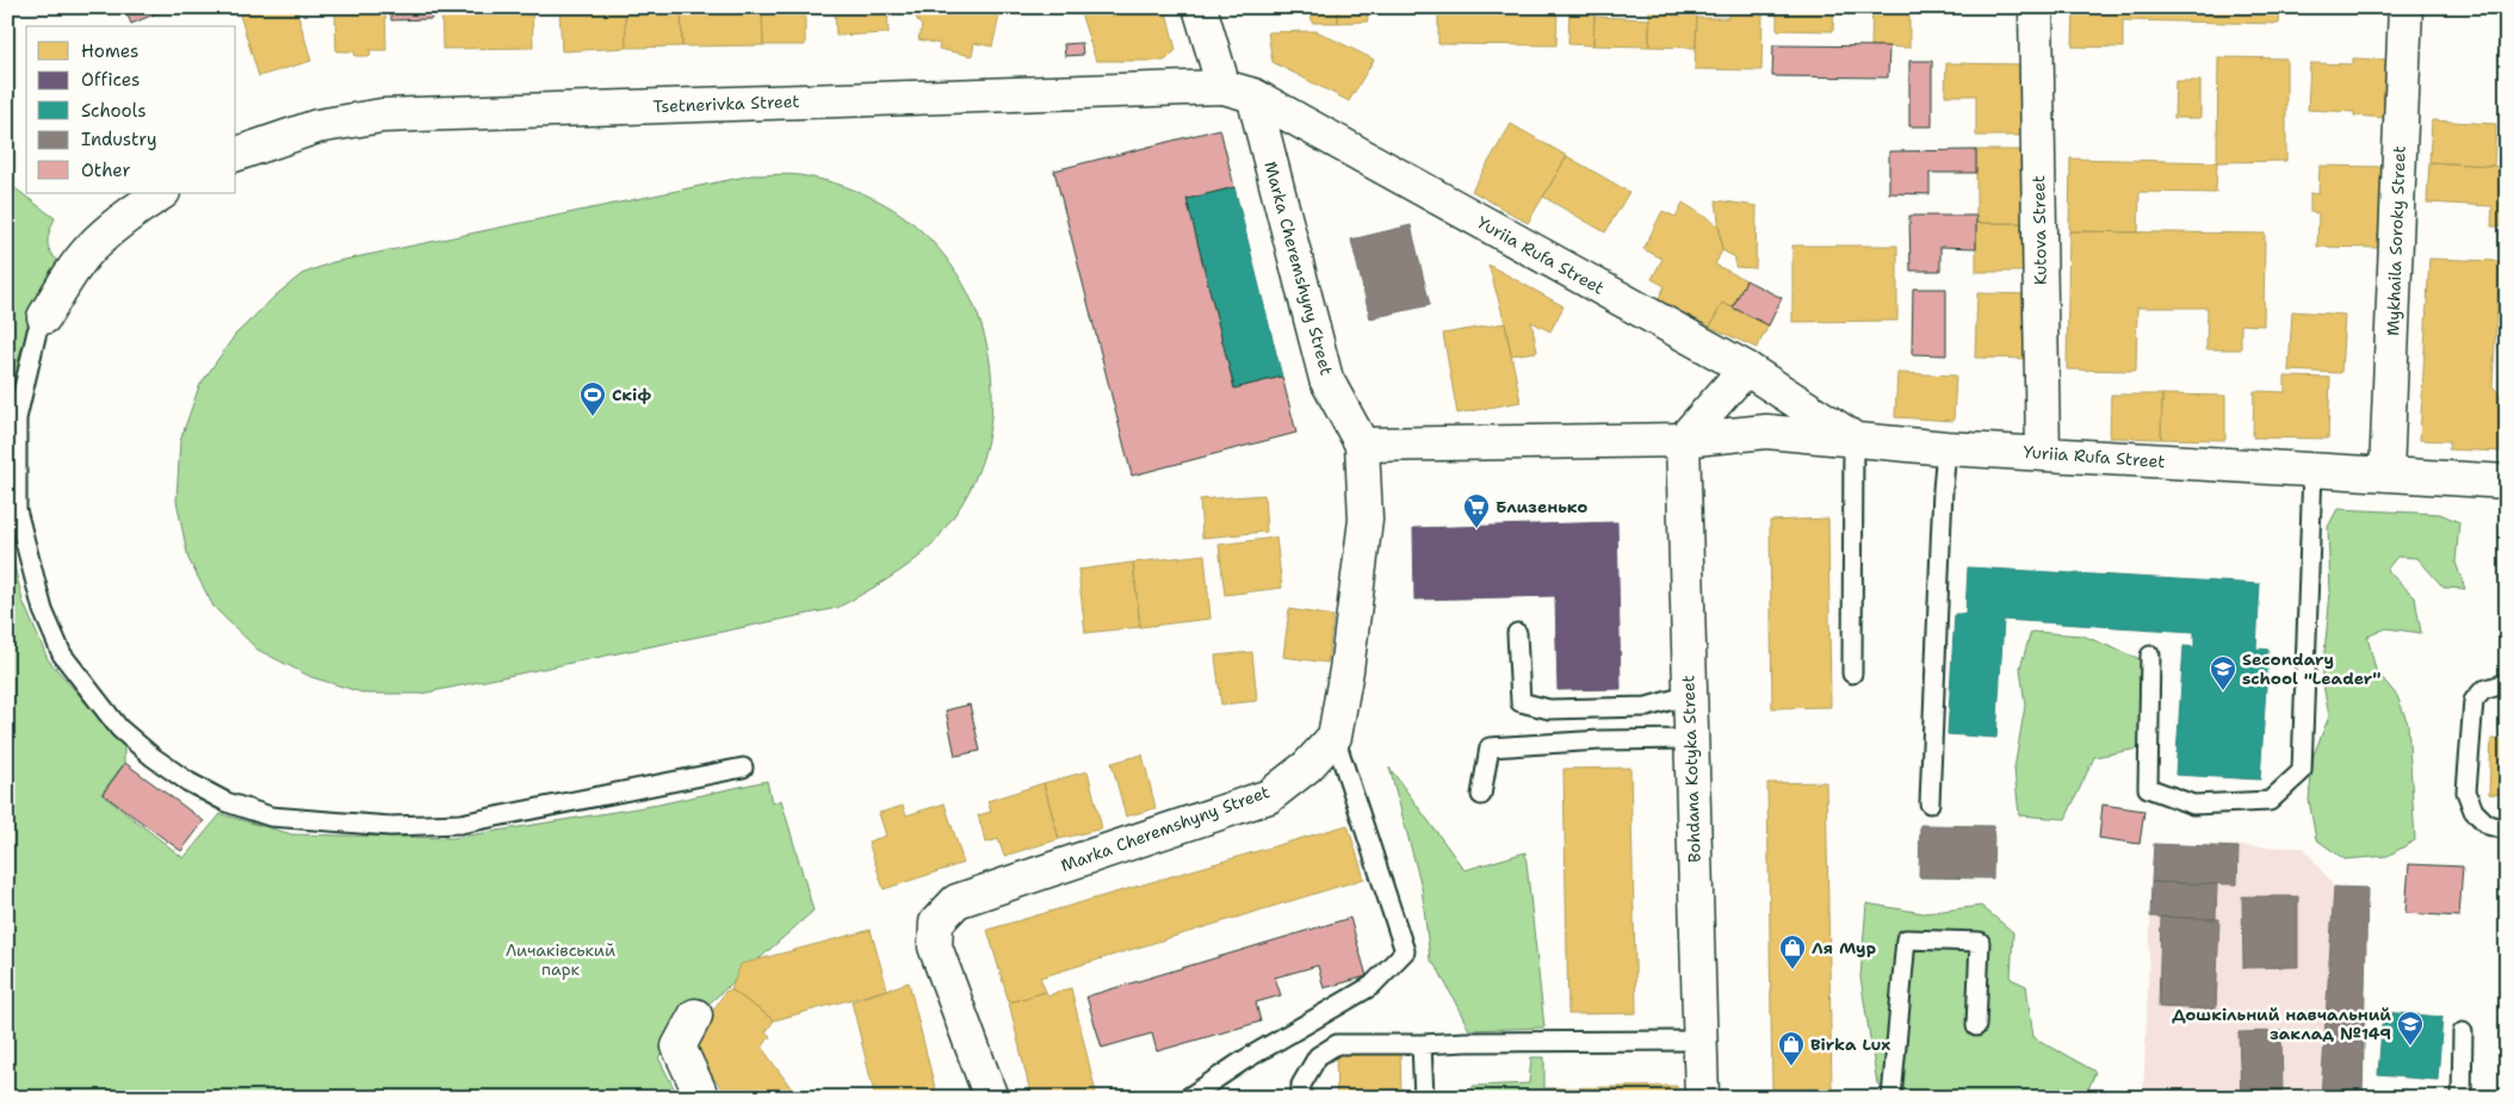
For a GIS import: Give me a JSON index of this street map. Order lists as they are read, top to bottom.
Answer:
{
  "streets": {
    "street": [
      "Tsetnerivka Street",
      "Kutova Street",
      "Mykhaila Soroky Street",
      "Yuriia Rufa Street",
      "Marka Cheremshyny Street",
      "Bohdana Kotyka Street"
    ]
  },
  "crossings": [
    ["Kutova Street", "Yuriia Rufa Street"],
    ["Mykhaila Soroky Street", "Yuriia Rufa Street"],
    ["Yuriia Rufa Street", "Marka Cheremshyny Street"],
    ["Yuriia Rufa Street", "Bohdana Kotyka Street"]
  ],
  "parks": ["Личаківський парк"],
  "places": {
    "sports": ["Скіф"],
    "supermarket": ["Близенько"],
    "school or university": ["Secondary school \"Leader\"", "Дошкільний навчальний заклад №149"],
    "shop": ["Ля Мур", "Birka Lux"]
  },
  "legend": [
    "Homes",
    "Offices",
    "Schools",
    "Industry",
    "Other"
  ]
}
